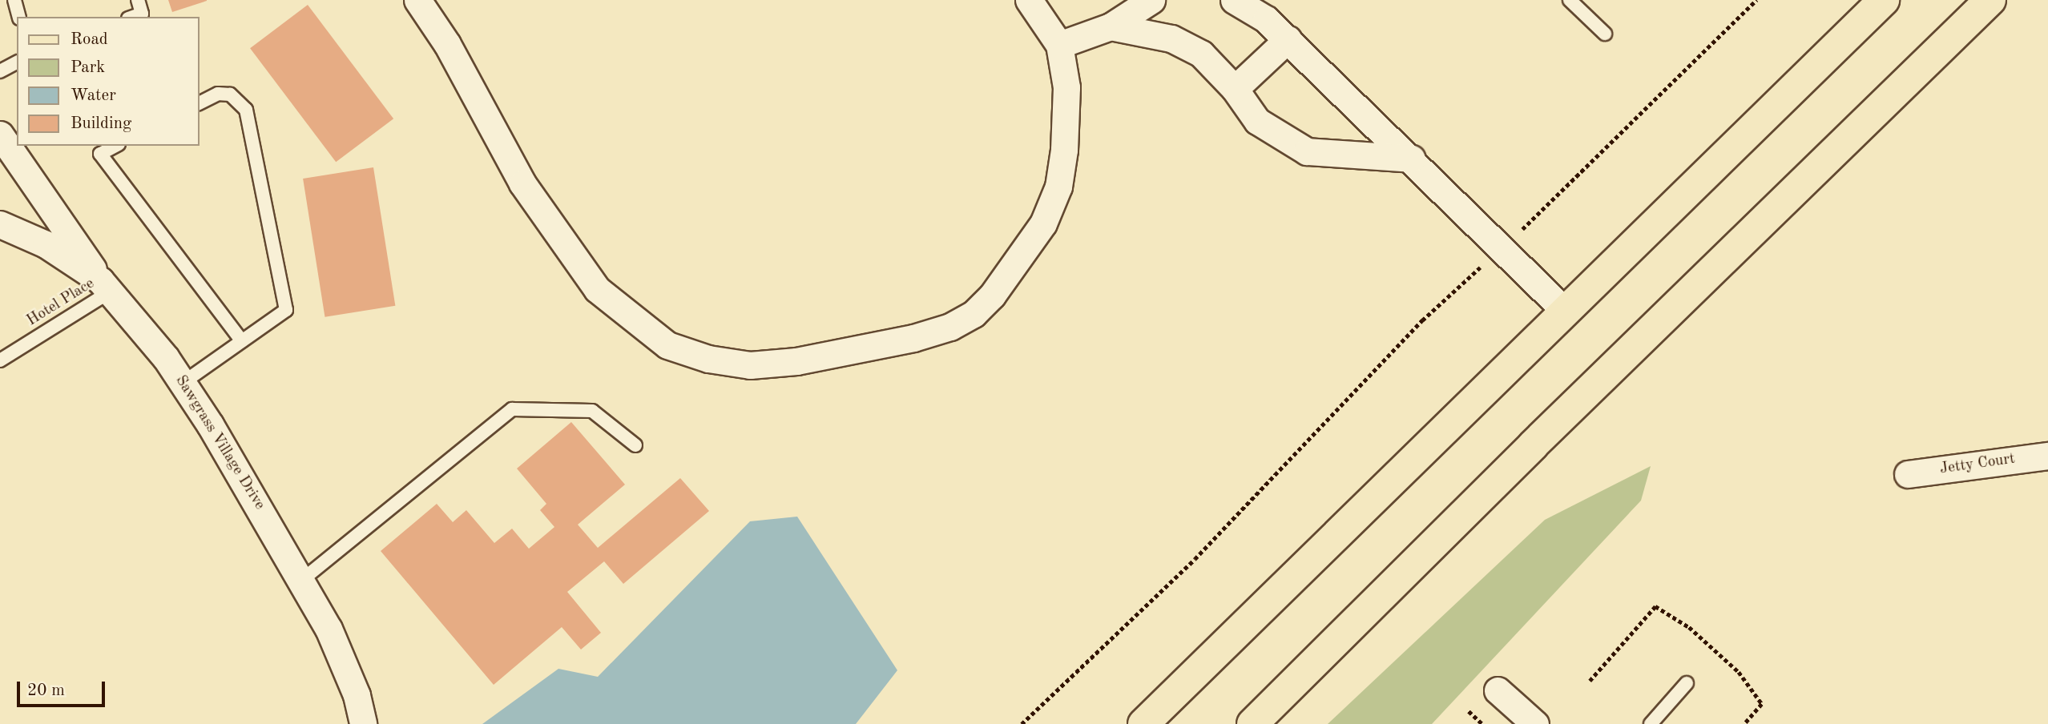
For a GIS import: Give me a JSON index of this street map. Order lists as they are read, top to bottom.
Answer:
{
  "streets": {
    "street": ["Sawgrass Village Drive", "Jetty Court"],
    "lane": ["Hotel Place"]
  },
  "crossings": [
    ["Hotel Place", "Sawgrass Village Drive"]
  ],
  "legend": [
    "Road",
    "Park",
    "Water",
    "Building"
  ],
  "scale_bar": "20 m"
}
